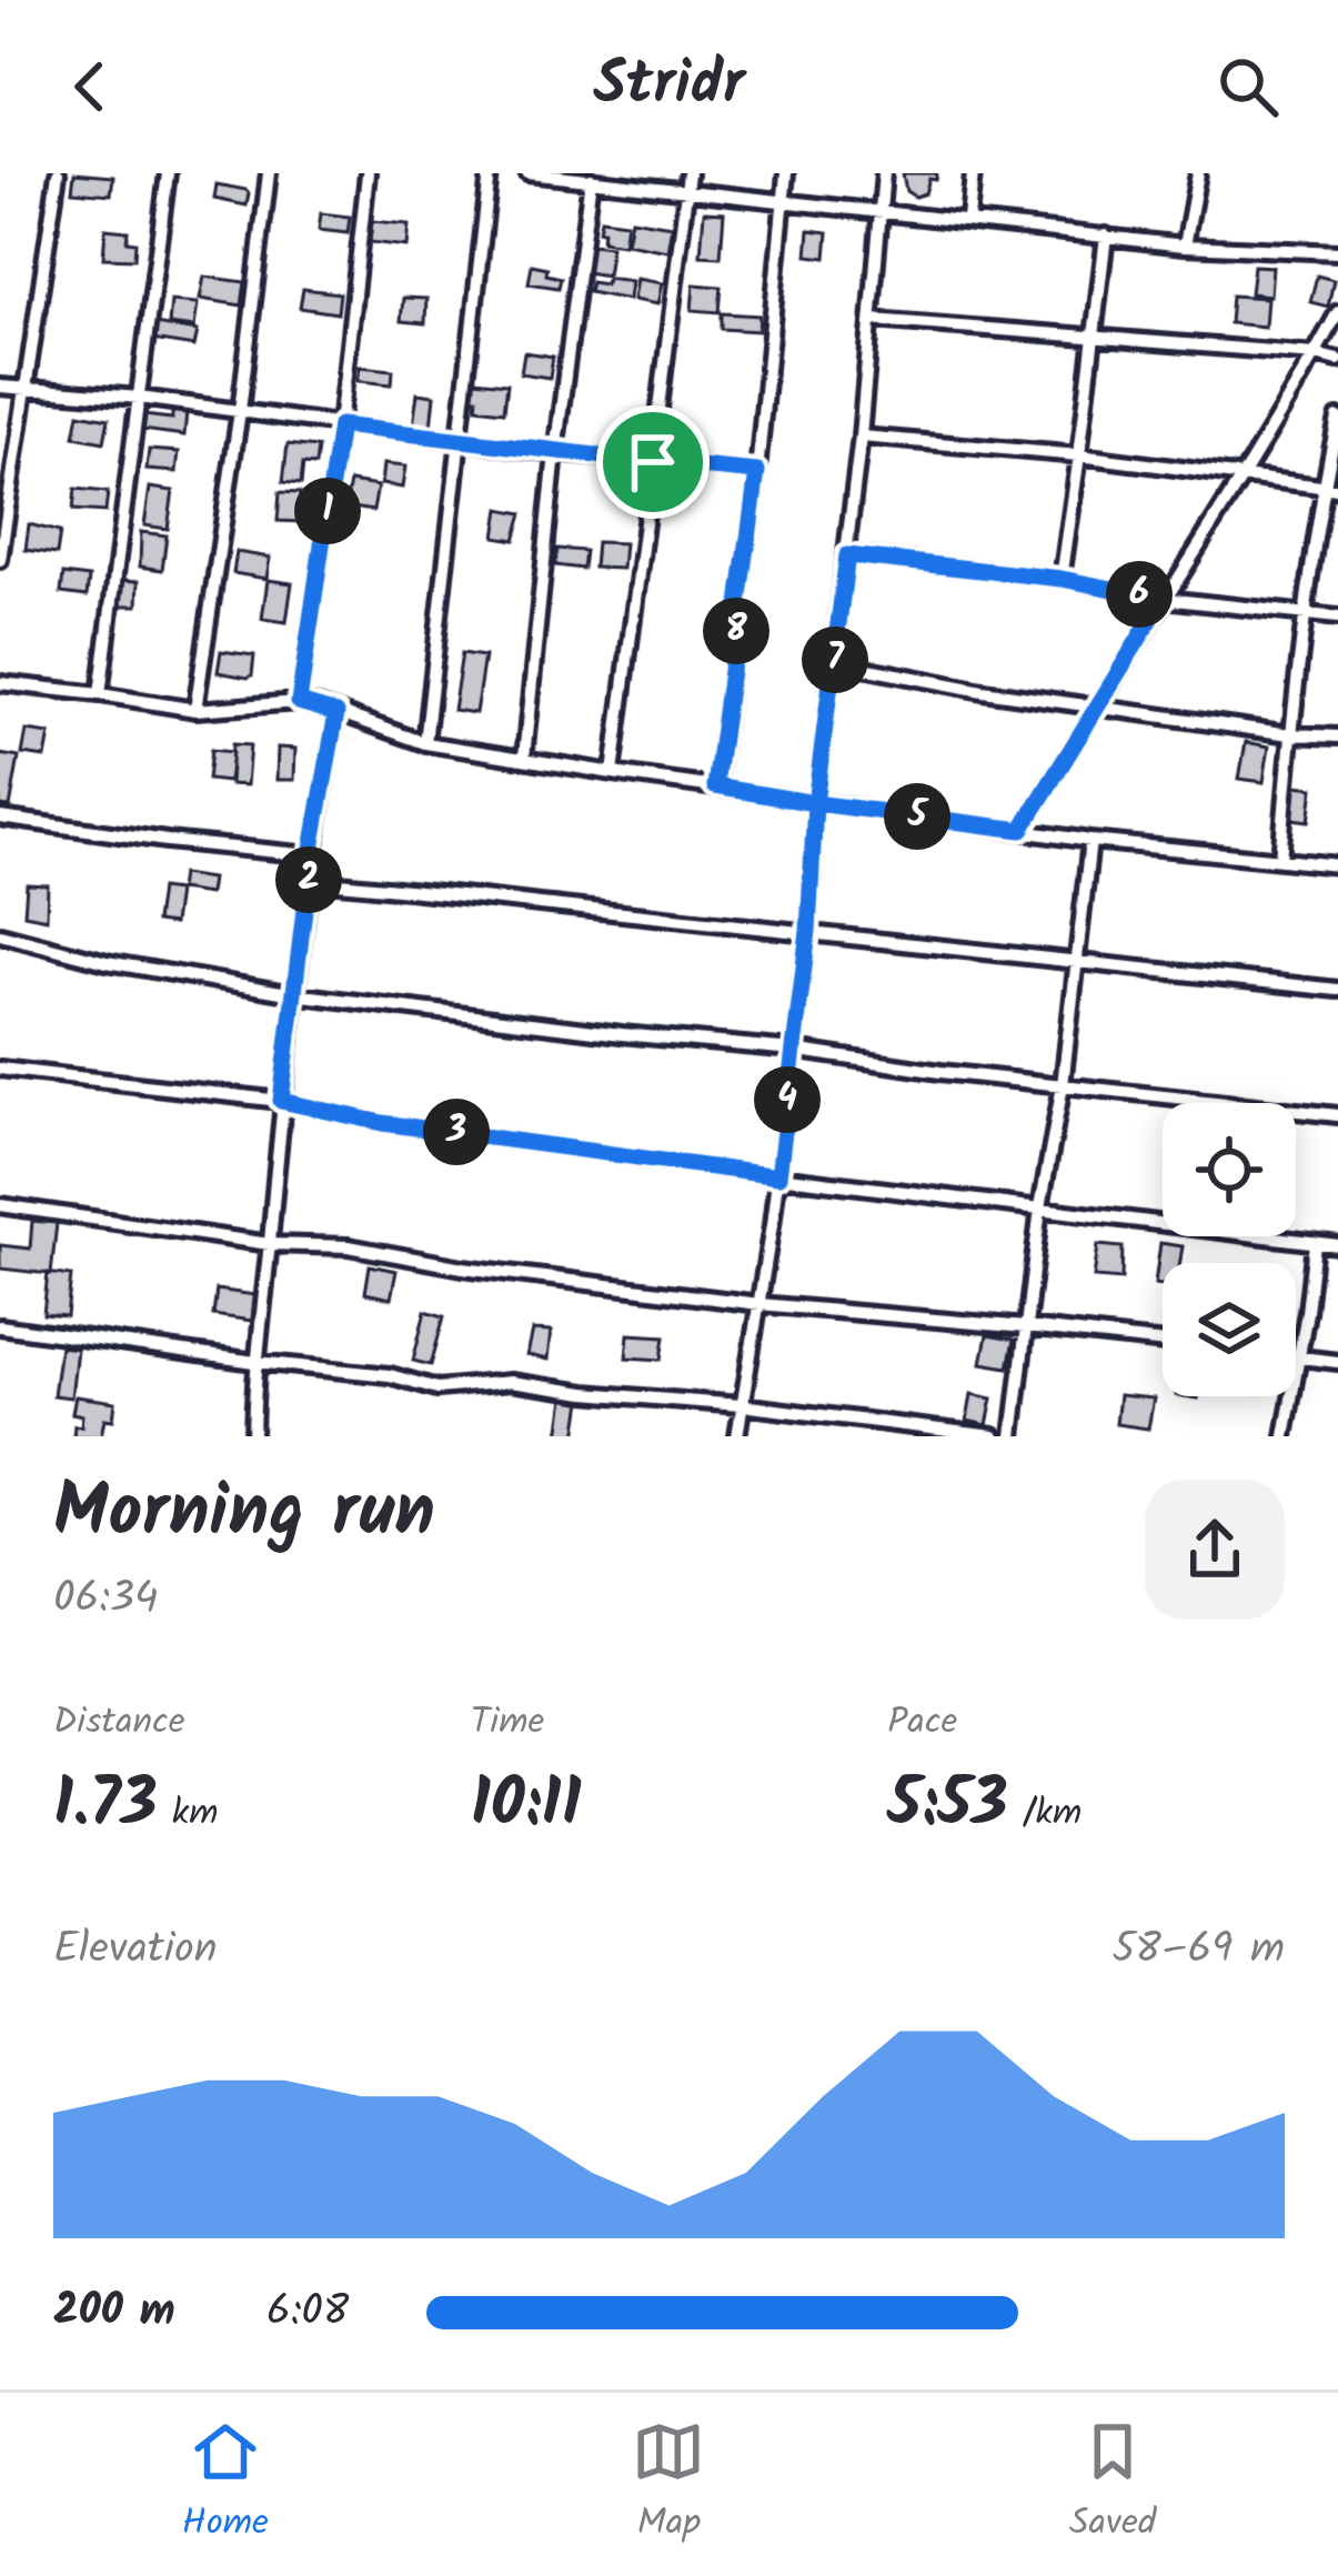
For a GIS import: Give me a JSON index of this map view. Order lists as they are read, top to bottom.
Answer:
{
  "page": {
    "header": "Stridr",
    "pins": [
      "1",
      "6",
      "8",
      "7",
      "5",
      "2",
      "4",
      "3"
    ],
    "heading": ["Morning run", "06:34"],
    "stats": [
      ["Distance", "1.73 km"],
      ["Time", "10:11"],
      ["Pace", "5:53 /km"]
    ],
    "chart": ["Elevation", "58–69 m"],
    "list": [
      {
        "name": "200 m",
        "note": "6:08"
      }
    ],
    "tabs": ["Home", "Map", "Saved"]
  }
}
